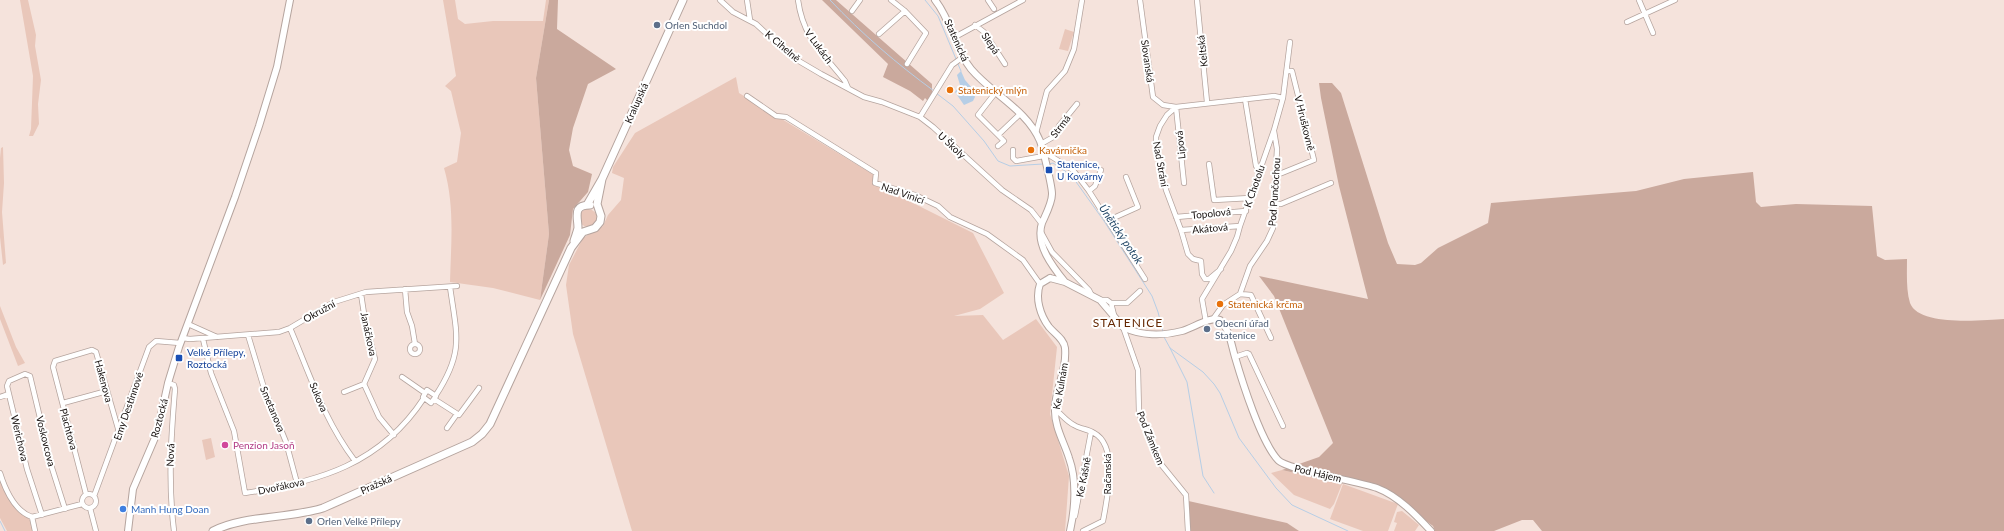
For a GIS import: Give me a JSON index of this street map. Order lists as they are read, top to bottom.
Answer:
{
  "streets": {
    "main road": ["Kralupská", "Pražská"],
    "street": [
      "Statenická",
      "Slepá",
      "K Cihelně",
      "V Lukách",
      "Keltská",
      "Slovanská",
      "V Hruškovně",
      "Strmá",
      "U Školy",
      "Lipová",
      "Nad Strání",
      "K Chotolu",
      "Pod Punčochou",
      "Nad Vinicí",
      "Topolová",
      "Akátová",
      "Okružní",
      "Janáčkova",
      "Hakenova",
      "Ke Kulnám",
      "Sukova",
      "Emy Destinnové",
      "Smetanova",
      "Roztocká",
      "Plachtova",
      "Werichova",
      "Pod Zámkem",
      "Voskovcova",
      "Nová",
      "Pod Hájem",
      "Račanská",
      "Ke Kašně",
      "Dvořákova"
    ]
  },
  "crossings": [
    ["Statenická", "Strmá"],
    ["Statenická", "U Školy"],
    ["K Cihelně", "V Lukách"],
    ["K Cihelně", "U Školy"],
    ["V Lukách", "U Školy"],
    ["Keltská", "Slovanská"],
    ["Keltská", "Lipová"],
    ["Keltská", "Nad Strání"],
    ["Keltská", "K Chotolu"],
    ["Keltská", "Topolová"],
    ["Slovanská", "Lipová"],
    ["Slovanská", "Nad Strání"],
    ["Slovanská", "K Chotolu"],
    ["Slovanská", "Topolová"],
    ["V Hruškovně", "K Chotolu"],
    ["V Hruškovně", "Pod Punčochou"],
    ["Lipová", "Nad Strání"],
    ["Lipová", "K Chotolu"],
    ["Lipová", "Topolová"],
    ["Nad Strání", "K Chotolu"],
    ["Nad Strání", "Topolová"],
    ["Nad Strání", "Akátová"],
    ["K Chotolu", "Pod Punčochou"],
    ["K Chotolu", "Topolová"],
    ["K Chotolu", "Akátová"],
    ["Nad Vinicí", "Ke Kulnám"],
    ["Okružní", "Janáčkova"],
    ["Okružní", "Sukova"],
    ["Okružní", "Emy Destinnové"],
    ["Okružní", "Smetanova"],
    ["Okružní", "Roztocká"],
    ["Okružní", "Dvořákova"],
    ["Hakenova", "Emy Destinnové"],
    ["Hakenova", "Plachtova"],
    ["Ke Kulnám", "Račanská"],
    ["Ke Kulnám", "Ke Kašně"],
    ["Sukova", "Dvořákova"],
    ["Emy Destinnové", "Roztocká"],
    ["Emy Destinnové", "Plachtova"],
    ["Smetanova", "Dvořákova"],
    ["Roztocká", "Nová"],
    ["Werichova", "Voskovcova"],
    ["Račanská", "Ke Kašně"]
  ],
  "districts": ["STATENICE"],
  "water": ["Únětický potok"],
  "places": {
    "other": [
      "Orlen Suchdol",
      "Statenický mlýn",
      "Kavárnička",
      "Statenická krčma",
      "Obecní úřad Statenice",
      "Penzion Jasoň",
      "Manh Hung Doan",
      "Orlen Velké Přílepy"
    ],
    "transit": ["Statenice, U Kovárny", "Velké Přílepy, Roztocká"]
  }
}
